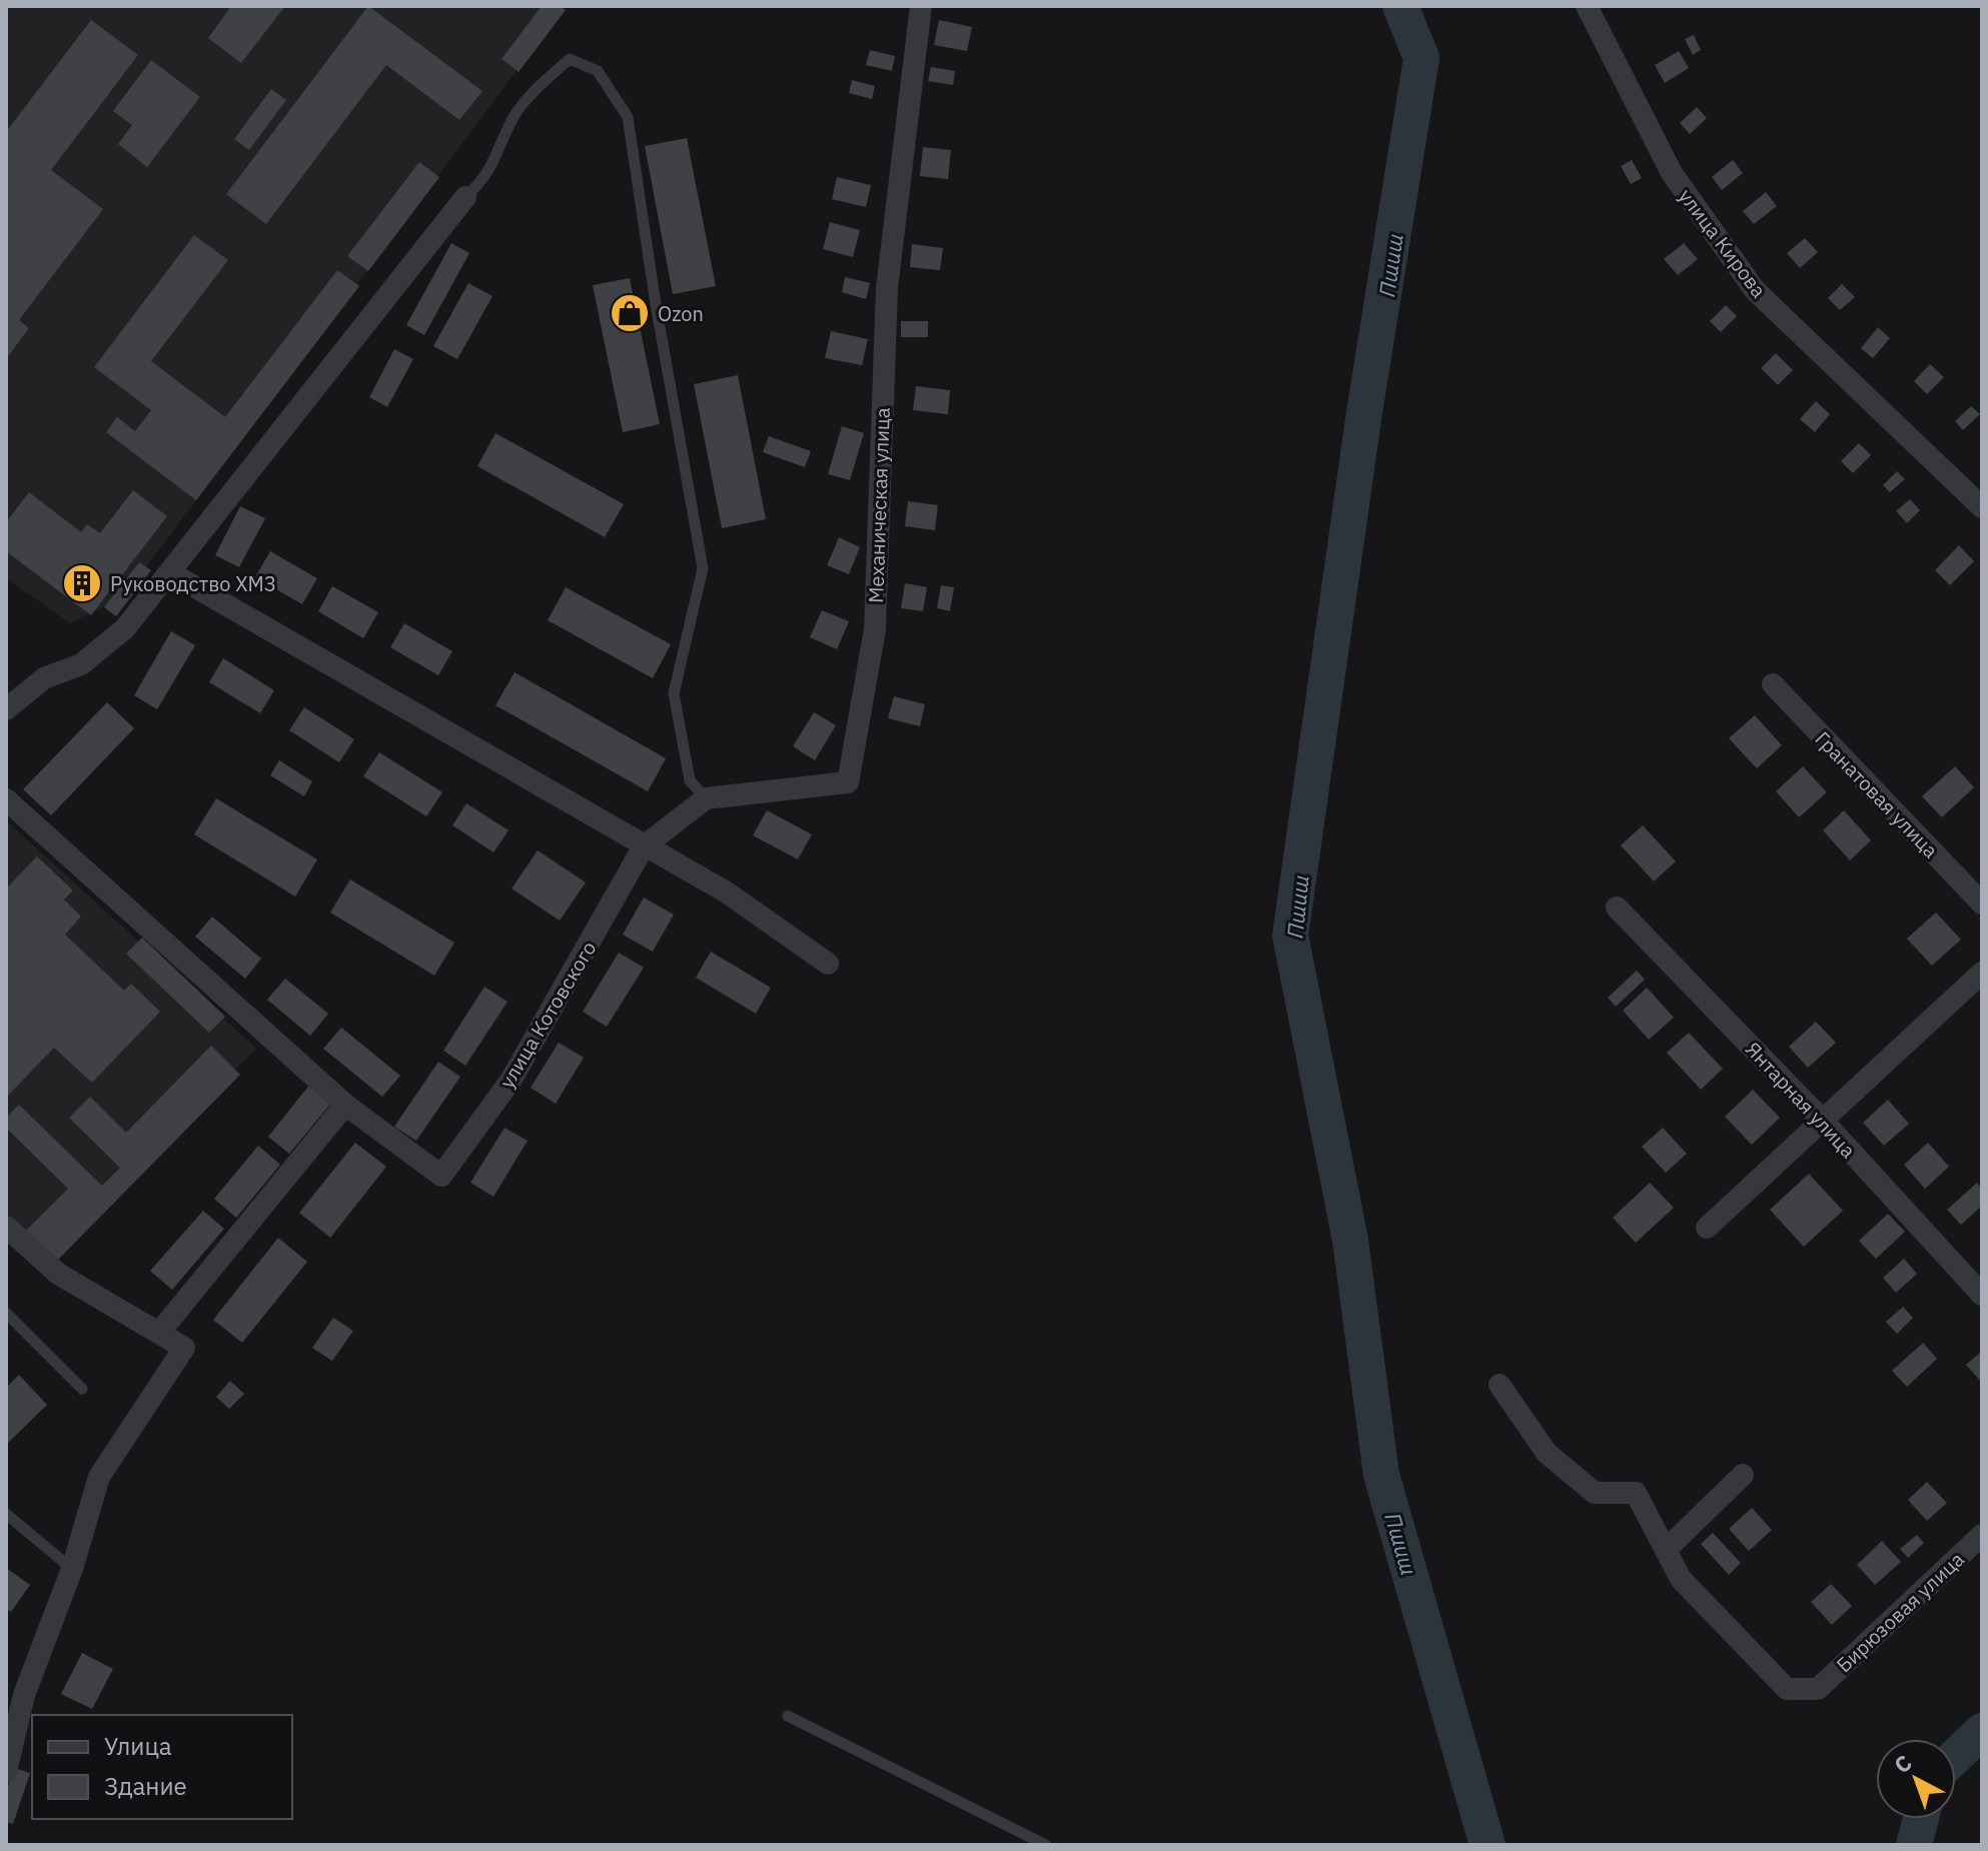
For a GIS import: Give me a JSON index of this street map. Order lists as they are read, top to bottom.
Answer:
{
  "streets": {
    "street": [
      "улица Кирова",
      "Механическая улица",
      "Гранатовая улица",
      "улица Котовского",
      "Янтарная улица",
      "Бирюзовая улица"
    ]
  },
  "water": ["Пшиш"],
  "places": {
    "shop": ["Ozon"],
    "building": ["Руководство ХМЗ"]
  },
  "legend": ["Улица", "Здание"],
  "north": "top left"
}
